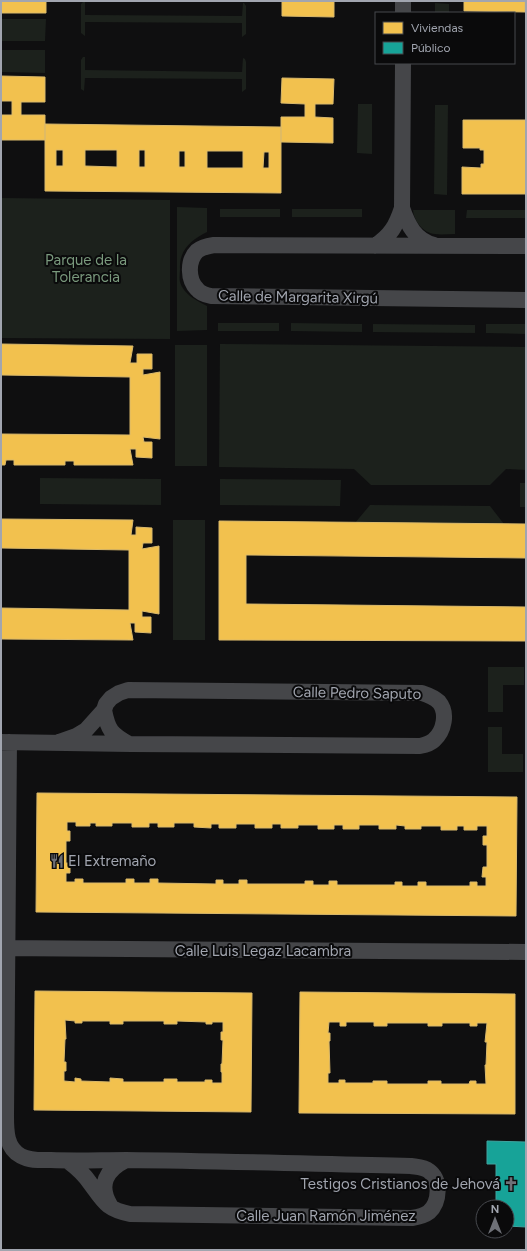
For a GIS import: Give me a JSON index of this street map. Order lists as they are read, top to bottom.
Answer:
{
  "streets": {
    "street": [
      "Calle de Margarita Xirgú",
      "Calle Pedro Saputo",
      "Calle Luis Legaz Lacambra",
      "Calle Juan Ramón Jiménez"
    ]
  },
  "crossings": [
    ["Calle Pedro Saputo", "Calle Luis Legaz Lacambra"],
    ["Calle Pedro Saputo", "Calle Juan Ramón Jiménez"],
    ["Calle Luis Legaz Lacambra", "Calle Juan Ramón Jiménez"]
  ],
  "parks": ["Parque de la Tolerancia"],
  "places": {
    "restaurant": ["El Extremaño"],
    "church": ["Testigos Cristianos de Jehová"]
  },
  "legend": ["Viviendas", "Público"],
  "north": "top"
}
